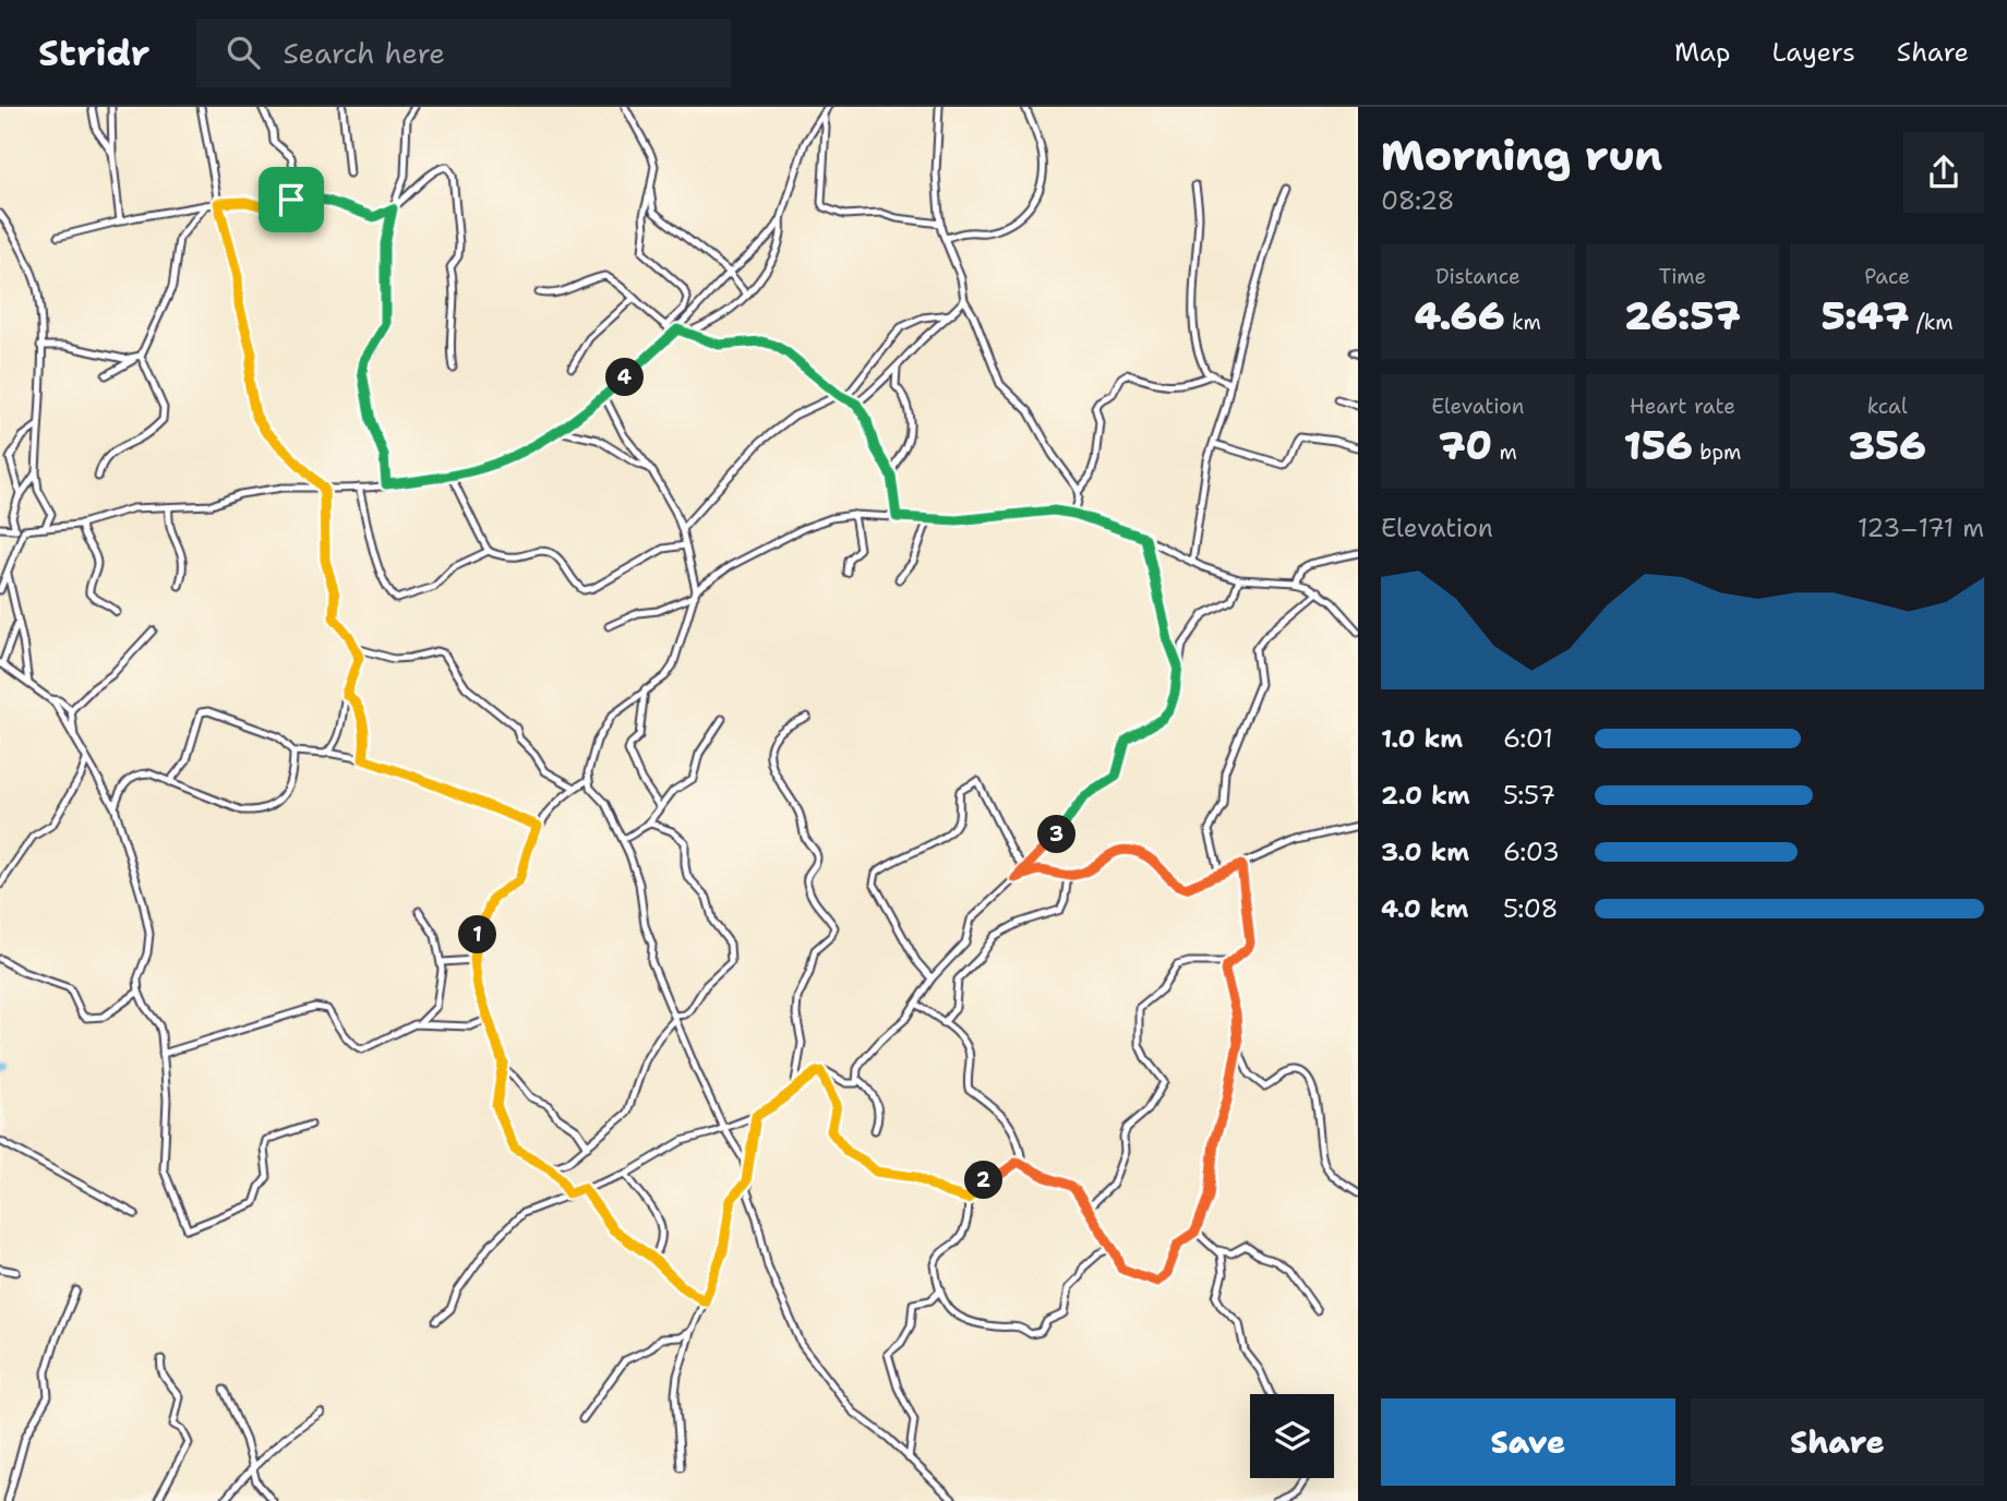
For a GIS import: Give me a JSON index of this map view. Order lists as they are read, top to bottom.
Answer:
{
  "page": {
    "header": "Stridr",
    "search": "Search here",
    "nav": ["Map", "Layers", "Share"],
    "heading": ["Morning run", "08:28"],
    "stats": [
      ["Distance", "4.66 km"],
      ["Time", "26:57"],
      ["Pace", "5:47 /km"],
      ["Elevation", "70 m"],
      ["Heart rate", "156 bpm"],
      ["kcal", "356"]
    ],
    "pins": [
      "4",
      "3",
      "1",
      "2"
    ],
    "chart": ["Elevation", "123–171 m"],
    "list": [
      {
        "name": "1.0 km",
        "note": "6:01"
      },
      {
        "name": "2.0 km",
        "note": "5:57"
      },
      {
        "name": "3.0 km",
        "note": "6:03"
      },
      {
        "name": "4.0 km",
        "note": "5:08"
      }
    ],
    "buttons": ["Save", "Share"]
  }
}
